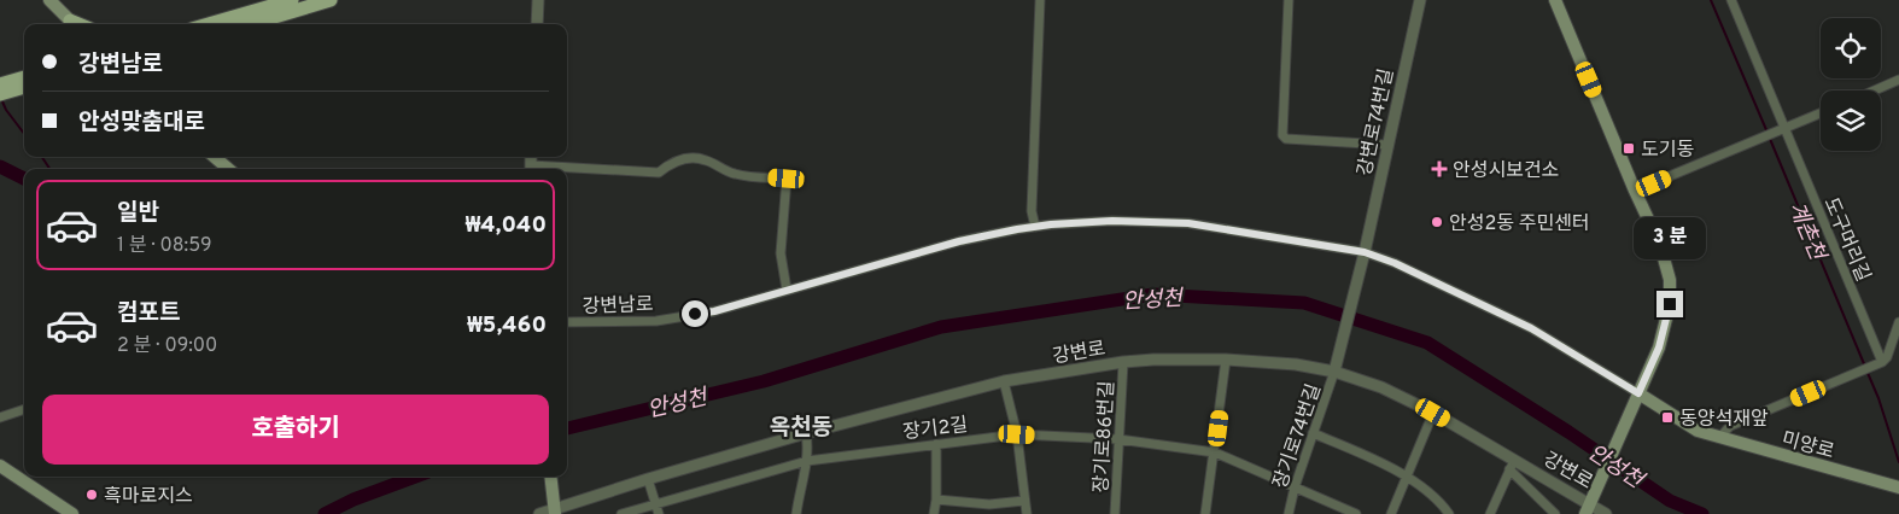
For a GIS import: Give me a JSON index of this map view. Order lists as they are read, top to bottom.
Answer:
{
  "streets": {
    "main road": ["미양로"],
    "street": [
      "강변로74번길",
      "도구머리길",
      "강변남로",
      "강변로",
      "장기2길",
      "장기로74번길",
      "장기로86번길"
    ]
  },
  "crossings": [
    ["강변로74번길", "강변남로"],
    ["강변로74번길", "강변로"],
    ["강변로74번길", "장기로74번길"],
    ["도구머리길", "미양로"],
    ["강변남로", "미양로"],
    ["강변로", "장기로74번길"],
    ["강변로", "장기로86번길"],
    ["장기2길", "장기로74번길"],
    ["장기2길", "장기로86번길"]
  ],
  "districts": ["옥천동"],
  "water": ["계촌천", "안성천"],
  "places": {
    "transit": ["도기동", "동양석재앞"],
    "health": ["안성시보건소"],
    "other": ["안성2동 주민센터", "흑마로지스"]
  },
  "page": {
    "banner": ["강변남로", "안성맞춤대로"],
    "list": [
      {
        "name": "일반",
        "note": "1 분 · 08:59",
        "value": "₩4,040"
      },
      {
        "name": "컴포트",
        "note": "2 분 · 09:00",
        "value": "₩5,460"
      }
    ],
    "bubble": "3 분",
    "buttons": "호출하기"
  }
}
